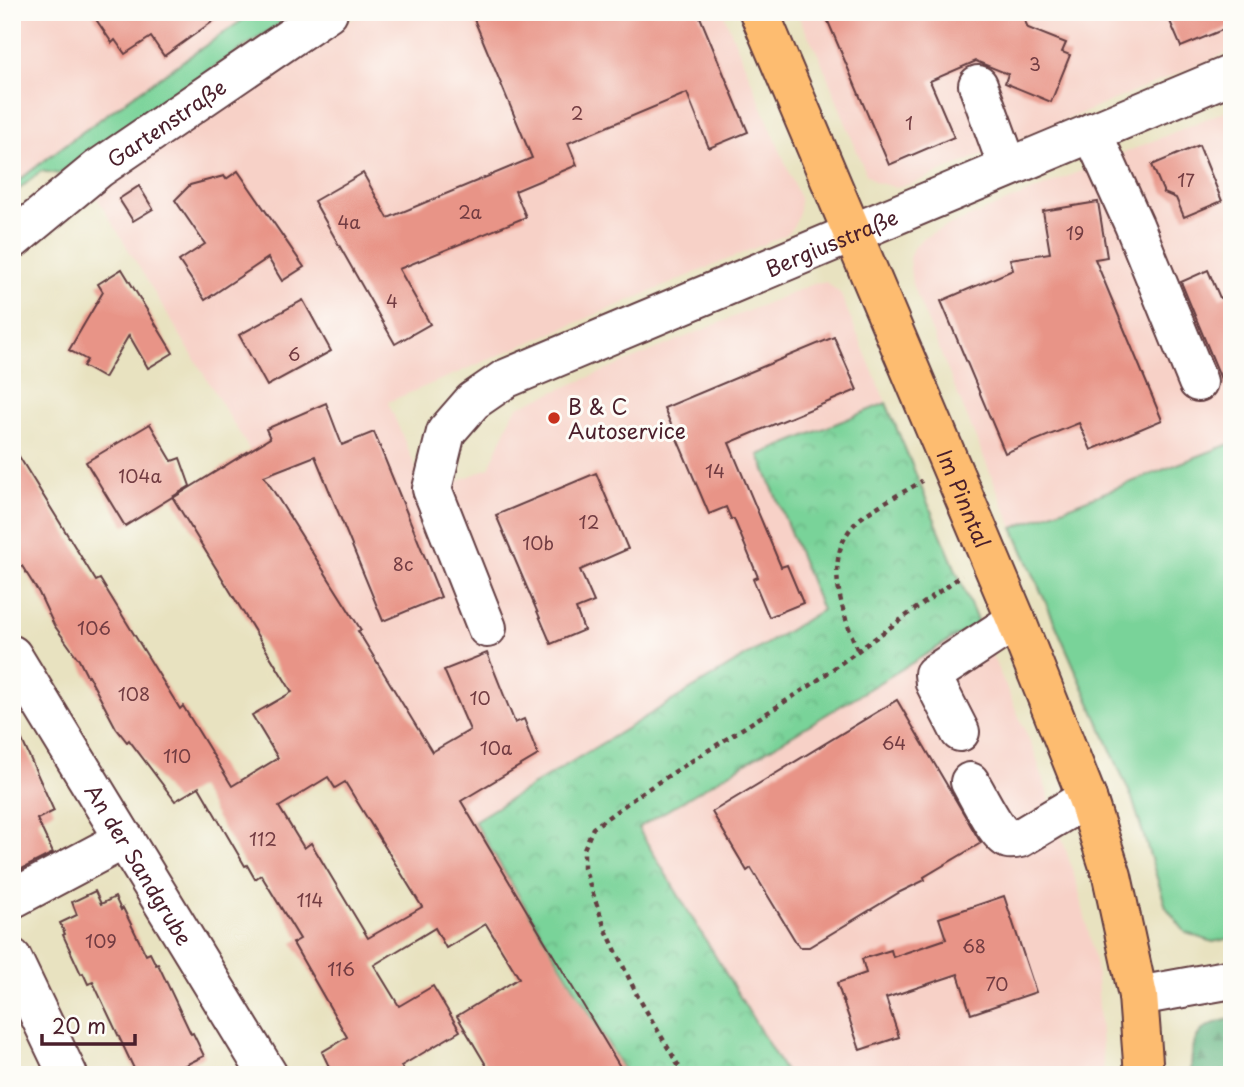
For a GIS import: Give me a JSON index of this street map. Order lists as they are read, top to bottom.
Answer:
{
  "streets": {
    "main road": ["Im Pinntal"],
    "street": ["Gartenstraße", "Bergiusstraße", "An der Sandgrube"]
  },
  "crossings": [
    ["Bergiusstraße", "Im Pinntal"]
  ],
  "places": ["B & C Autoservice"],
  "house_numbers": [
    "3",
    "2",
    "1",
    "17",
    "2a",
    "4a",
    "19",
    "4",
    "6",
    "14",
    "104a",
    "12",
    "10b",
    "8c",
    "106",
    "108",
    "10",
    "64",
    "10a",
    "110",
    "112",
    "114",
    "109",
    "68",
    "116",
    "70"
  ],
  "scale_bar": "20 m"
}
